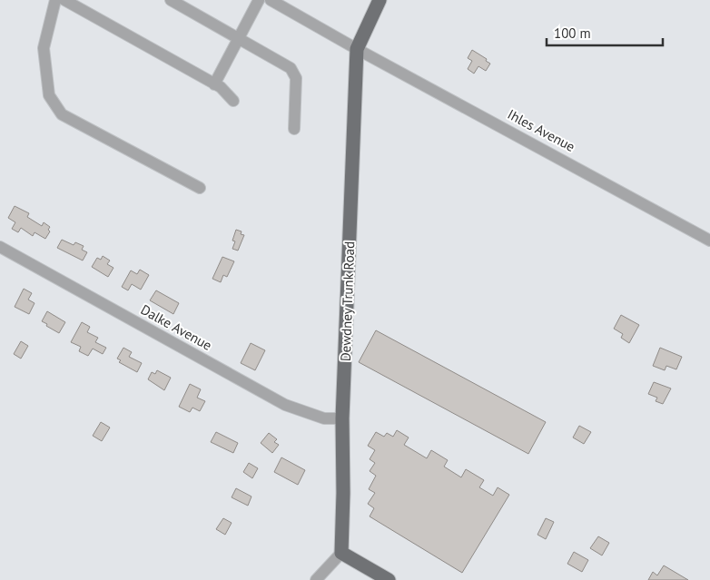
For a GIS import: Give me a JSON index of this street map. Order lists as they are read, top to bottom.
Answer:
{
  "streets": {
    "main road": ["Dewdney Trunk Road"],
    "street": ["Ihles Avenue", "Dalke Avenue"]
  },
  "crossings": [
    ["Ihles Avenue", "Dewdney Trunk Road"],
    ["Dewdney Trunk Road", "Dalke Avenue"]
  ],
  "scale_bar": "100 m"
}
